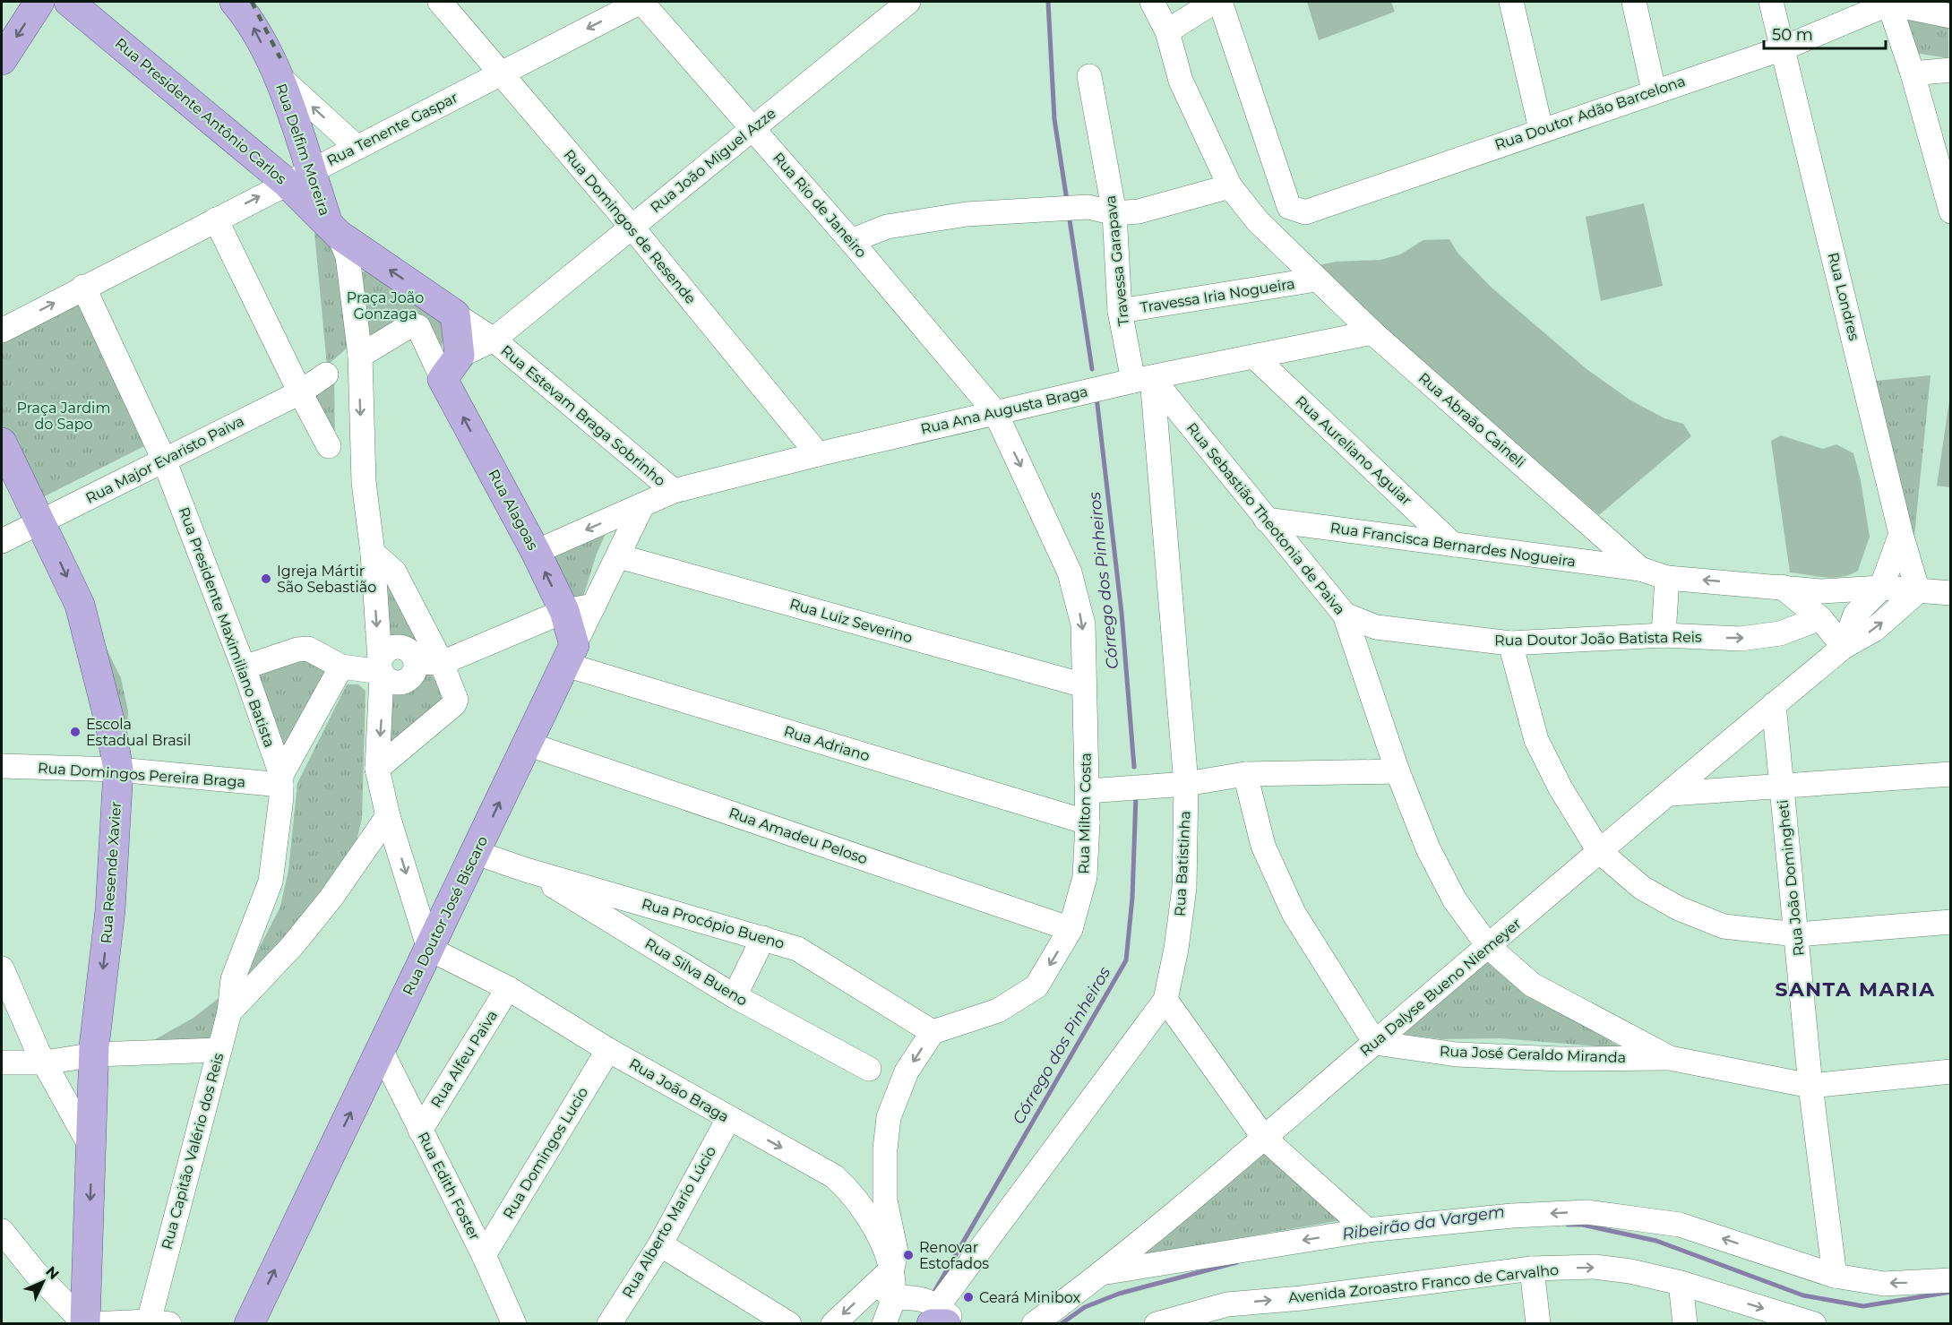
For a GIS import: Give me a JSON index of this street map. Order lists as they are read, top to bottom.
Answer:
{
  "streets": {
    "main road": [
      "Rua Presidente Antônio Carlos",
      "Rua Delfim Moreira",
      "Rua Alagoas",
      "Rua Resende Xavier",
      "Rua Doutor José Biscaro"
    ],
    "street": [
      "Rua Doutor Adão Barcelona",
      "Rua Tenente Gaspar",
      "Rua João Miguel Azze",
      "Rua Rio de Janeiro",
      "Rua Domingos de Resende",
      "Travessa Garapava",
      "Travessa Iria Nogueira",
      "Rua Londres",
      "Rua Ana Augusta Braga",
      "Rua Estevam Braga Sobrinho",
      "Rua Abraão Caineli",
      "Rua Aureliano Aguiar",
      "Rua Major Evaristo Paiva",
      "Rua Sebastião Theotonia de Paiva",
      "Rua Francisca Bernardes Nogueira",
      "Rua Luiz Severino",
      "Rua Presidente Maximiliano Batista",
      "Rua Doutor João Batista Reis",
      "Rua Adriano",
      "Rua Domingos Pereira Braga",
      "Rua Milton Costa",
      "Rua Amadeu Peloso",
      "Rua Batistinha",
      "Rua João Domingheti",
      "Rua Procópio Bueno",
      "Rua Silva Bueno",
      "Rua Dalyse Bueno Niemeyer",
      "Rua José Geraldo Miranda",
      "Rua Alfeu Paiva",
      "Rua João Braga",
      "Rua Capitão Valério dos Reis",
      "Rua Domingos Lucio",
      "Rua Edith Foster",
      "Rua Alberto Mario Lúcio",
      "Avenida Zoroastro Franco de Carvalho"
    ]
  },
  "crossings": [
    ["Rua Presidente Antônio Carlos", "Rua Tenente Gaspar"],
    ["Rua Presidente Antônio Carlos", "Rua Delfim Moreira"],
    ["Rua Doutor Adão Barcelona", "Rua Londres"],
    ["Rua Tenente Gaspar", "Rua Delfim Moreira"],
    ["Rua Tenente Gaspar", "Rua Rio de Janeiro"],
    ["Rua Tenente Gaspar", "Rua Domingos de Resende"],
    ["Rua Tenente Gaspar", "Rua Presidente Maximiliano Batista"],
    ["Rua João Miguel Azze", "Rua Rio de Janeiro"],
    ["Rua João Miguel Azze", "Rua Domingos de Resende"],
    ["Rua João Miguel Azze", "Rua Estevam Braga Sobrinho"],
    ["Rua Rio de Janeiro", "Rua Ana Augusta Braga"],
    ["Rua Rio de Janeiro", "Rua Milton Costa"],
    ["Rua Domingos de Resende", "Rua Ana Augusta Braga"],
    ["Travessa Garapava", "Travessa Iria Nogueira"],
    ["Travessa Garapava", "Rua Ana Augusta Braga"],
    ["Travessa Garapava", "Rua Sebastião Theotonia de Paiva"],
    ["Travessa Garapava", "Rua Batistinha"],
    ["Travessa Iria Nogueira", "Rua Abraão Caineli"],
    ["Rua Londres", "Rua Abraão Caineli"],
    ["Rua Londres", "Rua Dalyse Bueno Niemeyer"],
    ["Rua Ana Augusta Braga", "Rua Estevam Braga Sobrinho"],
    ["Rua Ana Augusta Braga", "Rua Abraão Caineli"],
    ["Rua Ana Augusta Braga", "Rua Aureliano Aguiar"],
    ["Rua Ana Augusta Braga", "Rua Alagoas"],
    ["Rua Ana Augusta Braga", "Rua Sebastião Theotonia de Paiva"],
    ["Rua Ana Augusta Braga", "Rua Milton Costa"],
    ["Rua Ana Augusta Braga", "Rua Batistinha"],
    ["Rua Ana Augusta Braga", "Rua Doutor José Biscaro"],
    ["Rua Abraão Caineli", "Rua Francisca Bernardes Nogueira"],
    ["Rua Abraão Caineli", "Rua Dalyse Bueno Niemeyer"],
    ["Rua Aureliano Aguiar", "Rua Francisca Bernardes Nogueira"],
    ["Rua Major Evaristo Paiva", "Rua Presidente Maximiliano Batista"],
    ["Rua Major Evaristo Paiva", "Rua Resende Xavier"],
    ["Rua Alagoas", "Rua Adriano"],
    ["Rua Alagoas", "Rua Doutor José Biscaro"],
    ["Rua Sebastião Theotonia de Paiva", "Rua Francisca Bernardes Nogueira"],
    ["Rua Sebastião Theotonia de Paiva", "Rua Doutor João Batista Reis"],
    ["Rua Sebastião Theotonia de Paiva", "Rua Batistinha"],
    ["Rua Sebastião Theotonia de Paiva", "Rua João Domingheti"],
    ["Rua Sebastião Theotonia de Paiva", "Rua Dalyse Bueno Niemeyer"],
    ["Rua Sebastião Theotonia de Paiva", "Rua José Geraldo Miranda"],
    ["Rua Luiz Severino", "Rua Milton Costa"],
    ["Rua Luiz Severino", "Rua Doutor José Biscaro"],
    ["Rua Presidente Maximiliano Batista", "Rua Domingos Pereira Braga"],
    ["Rua Presidente Maximiliano Batista", "Rua Capitão Valério dos Reis"],
    ["Rua Adriano", "Rua Milton Costa"],
    ["Rua Adriano", "Rua Doutor José Biscaro"],
    ["Rua Domingos Pereira Braga", "Rua Resende Xavier"],
    ["Rua Milton Costa", "Rua Amadeu Peloso"],
    ["Rua Milton Costa", "Rua Procópio Bueno"],
    ["Rua Amadeu Peloso", "Rua Doutor José Biscaro"],
    ["Rua João Domingheti", "Rua Dalyse Bueno Niemeyer"],
    ["Rua Doutor José Biscaro", "Rua Procópio Bueno"],
    ["Rua Doutor José Biscaro", "Rua João Braga"],
    ["Rua Doutor José Biscaro", "Rua Edith Foster"],
    ["Rua Procópio Bueno", "Rua Silva Bueno"],
    ["Rua Dalyse Bueno Niemeyer", "Rua José Geraldo Miranda"],
    ["Rua Alfeu Paiva", "Rua João Braga"],
    ["Rua Alfeu Paiva", "Rua Edith Foster"],
    ["Rua João Braga", "Rua Domingos Lucio"],
    ["Rua João Braga", "Rua Alberto Mario Lúcio"],
    ["Rua Domingos Lucio", "Rua Edith Foster"]
  ],
  "one_way": [
    "Rua Delfim Moreira",
    "Rua Alagoas",
    "Rua Milton Costa",
    "Rua Resende Xavier"
  ],
  "districts": ["SANTA MARIA"],
  "water": ["Córrego dos Pinheiros", "Ribeirão da Vargem"],
  "parks": ["Praça João Gonzaga", "Praça Jardim do Sapo"],
  "places": [
    "Igreja Mártir São Sebastião",
    "Escola Estadual Brasil",
    "Renovar Estofados",
    "Ceará Minibox"
  ],
  "scale_bar": "50 m",
  "north": "top right"
}
